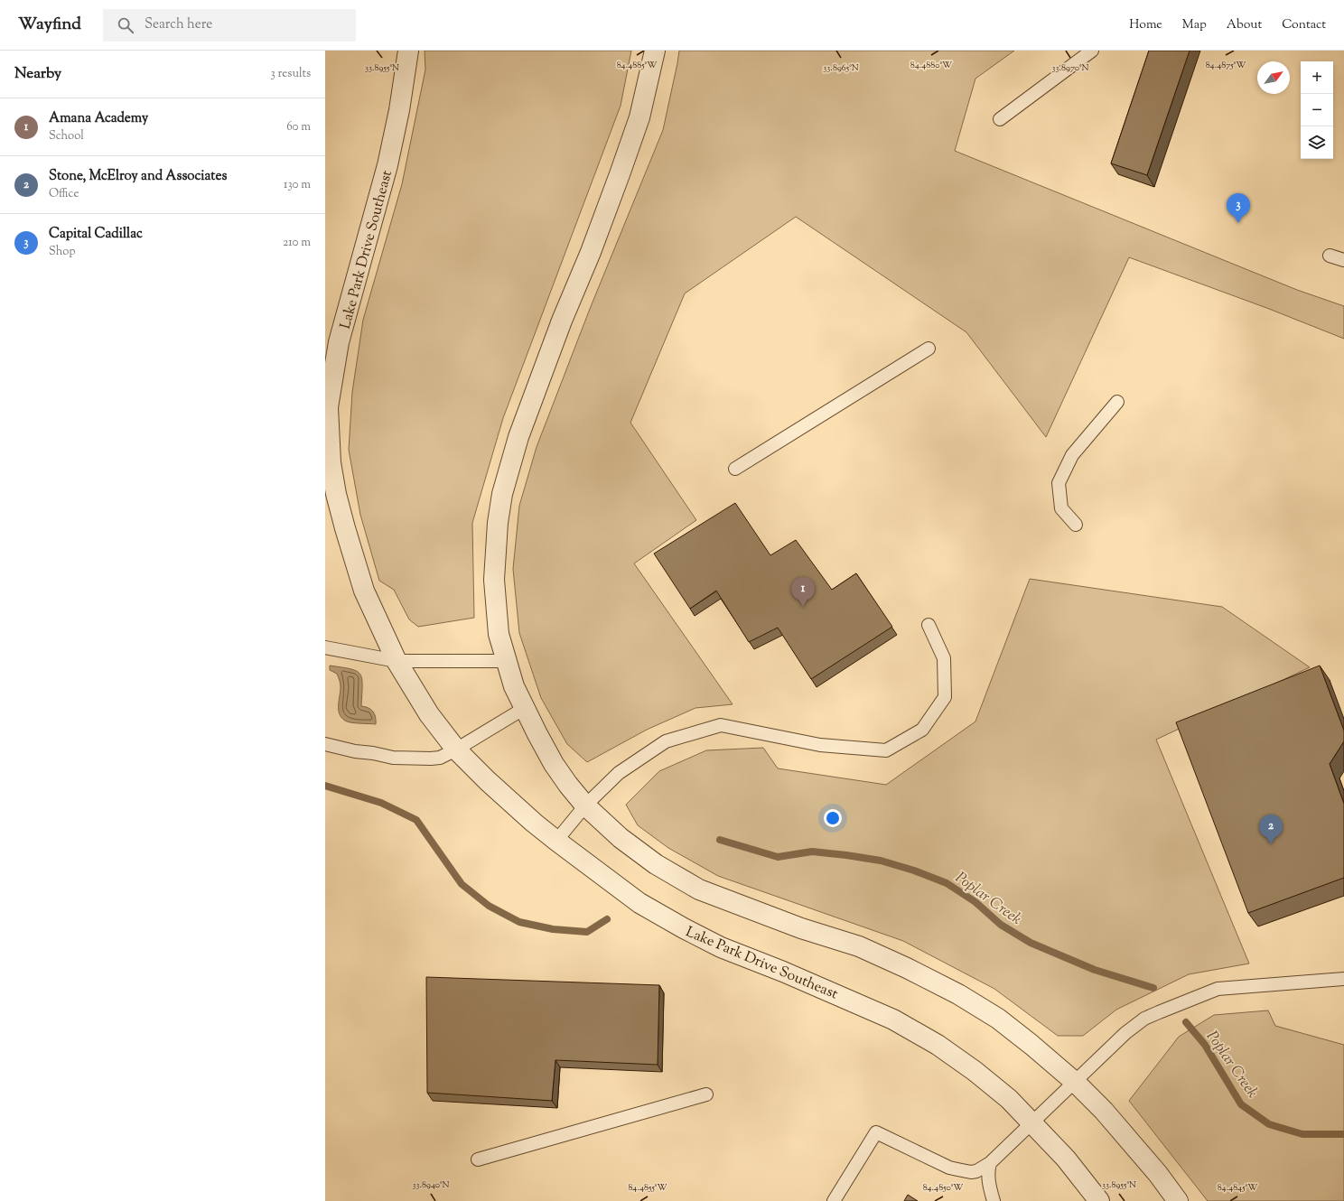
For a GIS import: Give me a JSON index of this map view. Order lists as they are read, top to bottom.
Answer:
{
  "streets": {
    "street": ["Lake Park Drive Southeast"]
  },
  "water": ["Poplar Creek"],
  "north": "top right",
  "page": {
    "header": "Wayfind",
    "search": "Search here",
    "nav": [
      "Home",
      "Map",
      "About",
      "Contact"
    ],
    "heading": ["Nearby", "3 results"],
    "map_buttons": ["+", "−"],
    "list": [
      {
        "mark": "1",
        "name": "Amana Academy",
        "note": "School",
        "value": "60 m"
      },
      {
        "mark": "2",
        "name": "Stone, McElroy and Associates",
        "note": "Office",
        "value": "130 m"
      },
      {
        "mark": "3",
        "name": "Capital Cadillac",
        "note": "Shop",
        "value": "210 m"
      }
    ],
    "pins": ["3", "1", "2"]
  },
  "coordinates": [
    "84.4880°W",
    "84.4875°W",
    "84.4885°W",
    "33.8970°N",
    "33.8955°N",
    "33.8965°N",
    "33.8940°N",
    "84.4855°W",
    "84.4850°W",
    "84.4845°W"
  ]
}
